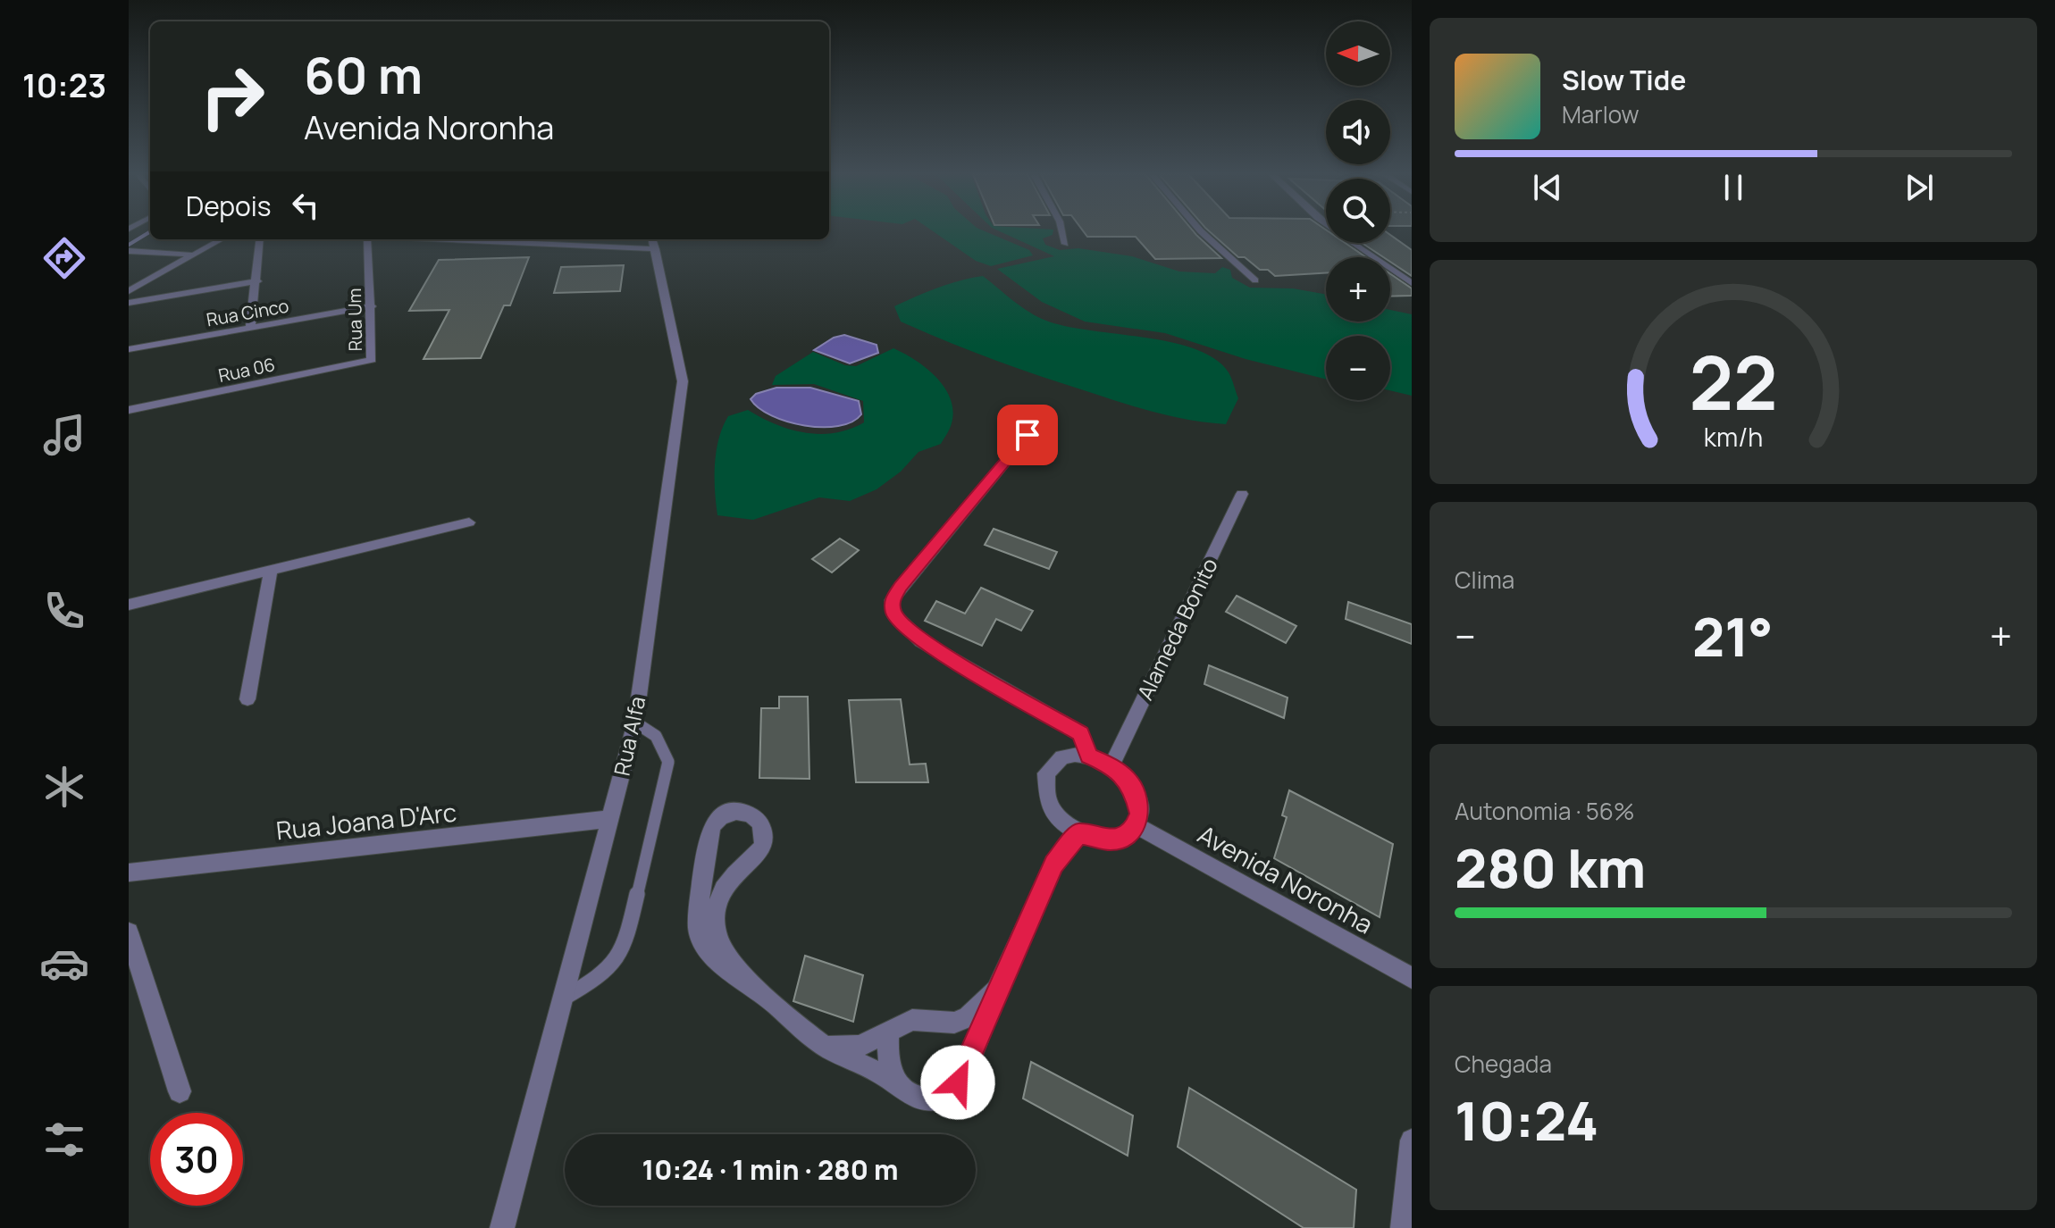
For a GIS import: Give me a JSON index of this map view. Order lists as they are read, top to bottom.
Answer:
{
  "streets": {
    "street": [
      "Rua Cinco",
      "Rua Um",
      "Rua 06",
      "Alameda Bonito",
      "Rua Alfa",
      "Rua Joana D'Arc",
      "Avenida Noronha"
    ]
  },
  "crossings": [
    ["Rua Cinco", "Rua Um"],
    ["Rua Um", "Rua 06"],
    ["Alameda Bonito", "Avenida Noronha"],
    ["Rua Alfa", "Rua Joana D'Arc"]
  ],
  "north": "left",
  "page": {
    "tabs": "10:23",
    "map_buttons": ["+", "−"],
    "turn": ["60 m", "Avenida Noronha"],
    "song": ["Slow Tide", "Marlow"],
    "then": "Depois",
    "tile": [
      "Clima",
      ["Autonomia · 56%", "280 km"],
      ["Chegada", "10:24"]
    ],
    "heat": ["−", "21°", "+"],
    "limit": "30",
    "trip": "10:24 · 1 min · 280 m",
    "gauge": ["22", "km/h"]
  }
}
